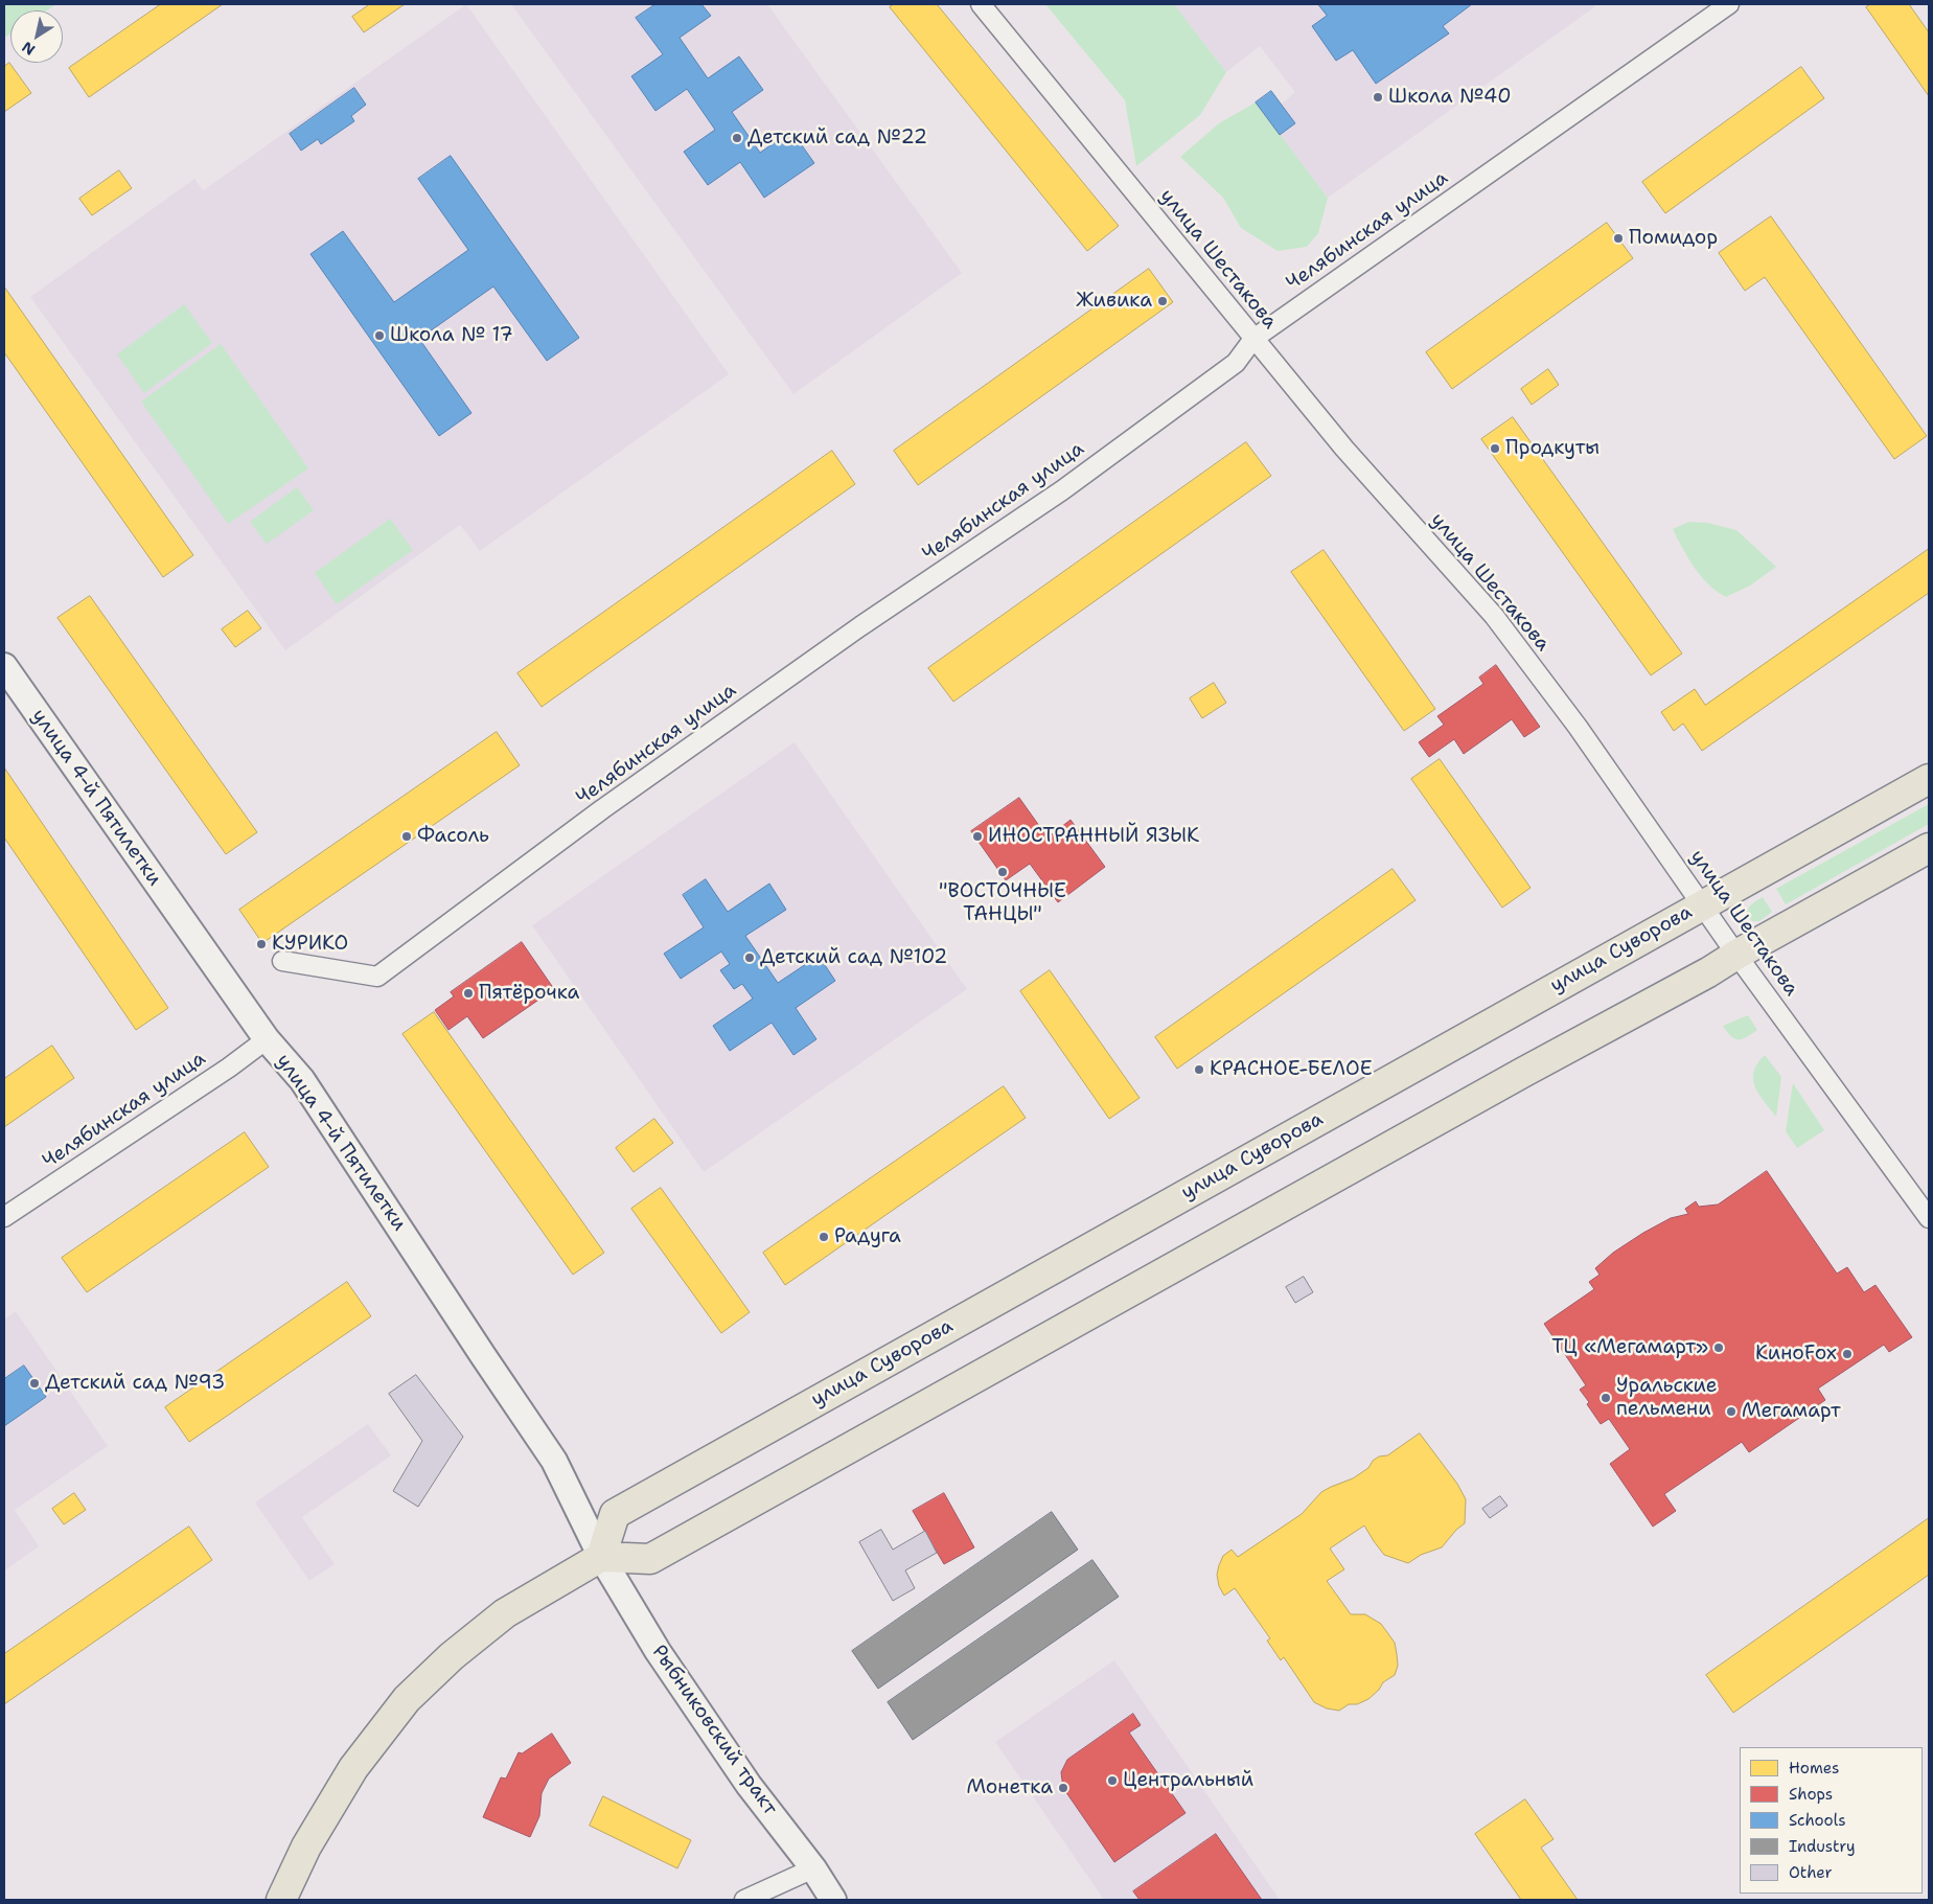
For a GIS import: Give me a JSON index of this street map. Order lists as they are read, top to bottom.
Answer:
{
  "streets": {
    "main road": ["улица Суворова"],
    "street": [
      "Челябинская улица",
      "улица Шестакова",
      "улица 4-й Пятилетки",
      "Рыбниковский тракт"
    ]
  },
  "crossings": [
    ["Челябинская улица", "улица Шестакова"],
    ["Челябинская улица", "улица 4-й Пятилетки"],
    ["улица Шестакова", "улица Суворова"],
    ["улица 4-й Пятилетки", "улица Суворова"],
    ["улица 4-й Пятилетки", "Рыбниковский тракт"],
    ["улица Суворова", "Рыбниковский тракт"]
  ],
  "places": [
    "Школа №40",
    "Детский сад №22",
    "Помидор",
    "Живика",
    "Школа № 17",
    "Продкуты",
    "Фасоль",
    "ИНОСТРАННЫЙ ЯЗЫК",
    "\"ВОСТОЧНЫЕ ТАНЦЫ\"",
    "КУРИКО",
    "Детский сад №102",
    "Пятёрочка",
    "КРАСНОЕ-БЕЛОЕ",
    "Радуга",
    "ТЦ «Мегамарт»",
    "КиноFox",
    "Детский сад №93",
    "Уральские пельмени",
    "Мегамарт",
    "Центральный",
    "Монетка"
  ],
  "legend": [
    "Homes",
    "Shops",
    "Schools",
    "Industry",
    "Other"
  ],
  "north": "bottom left"
}
